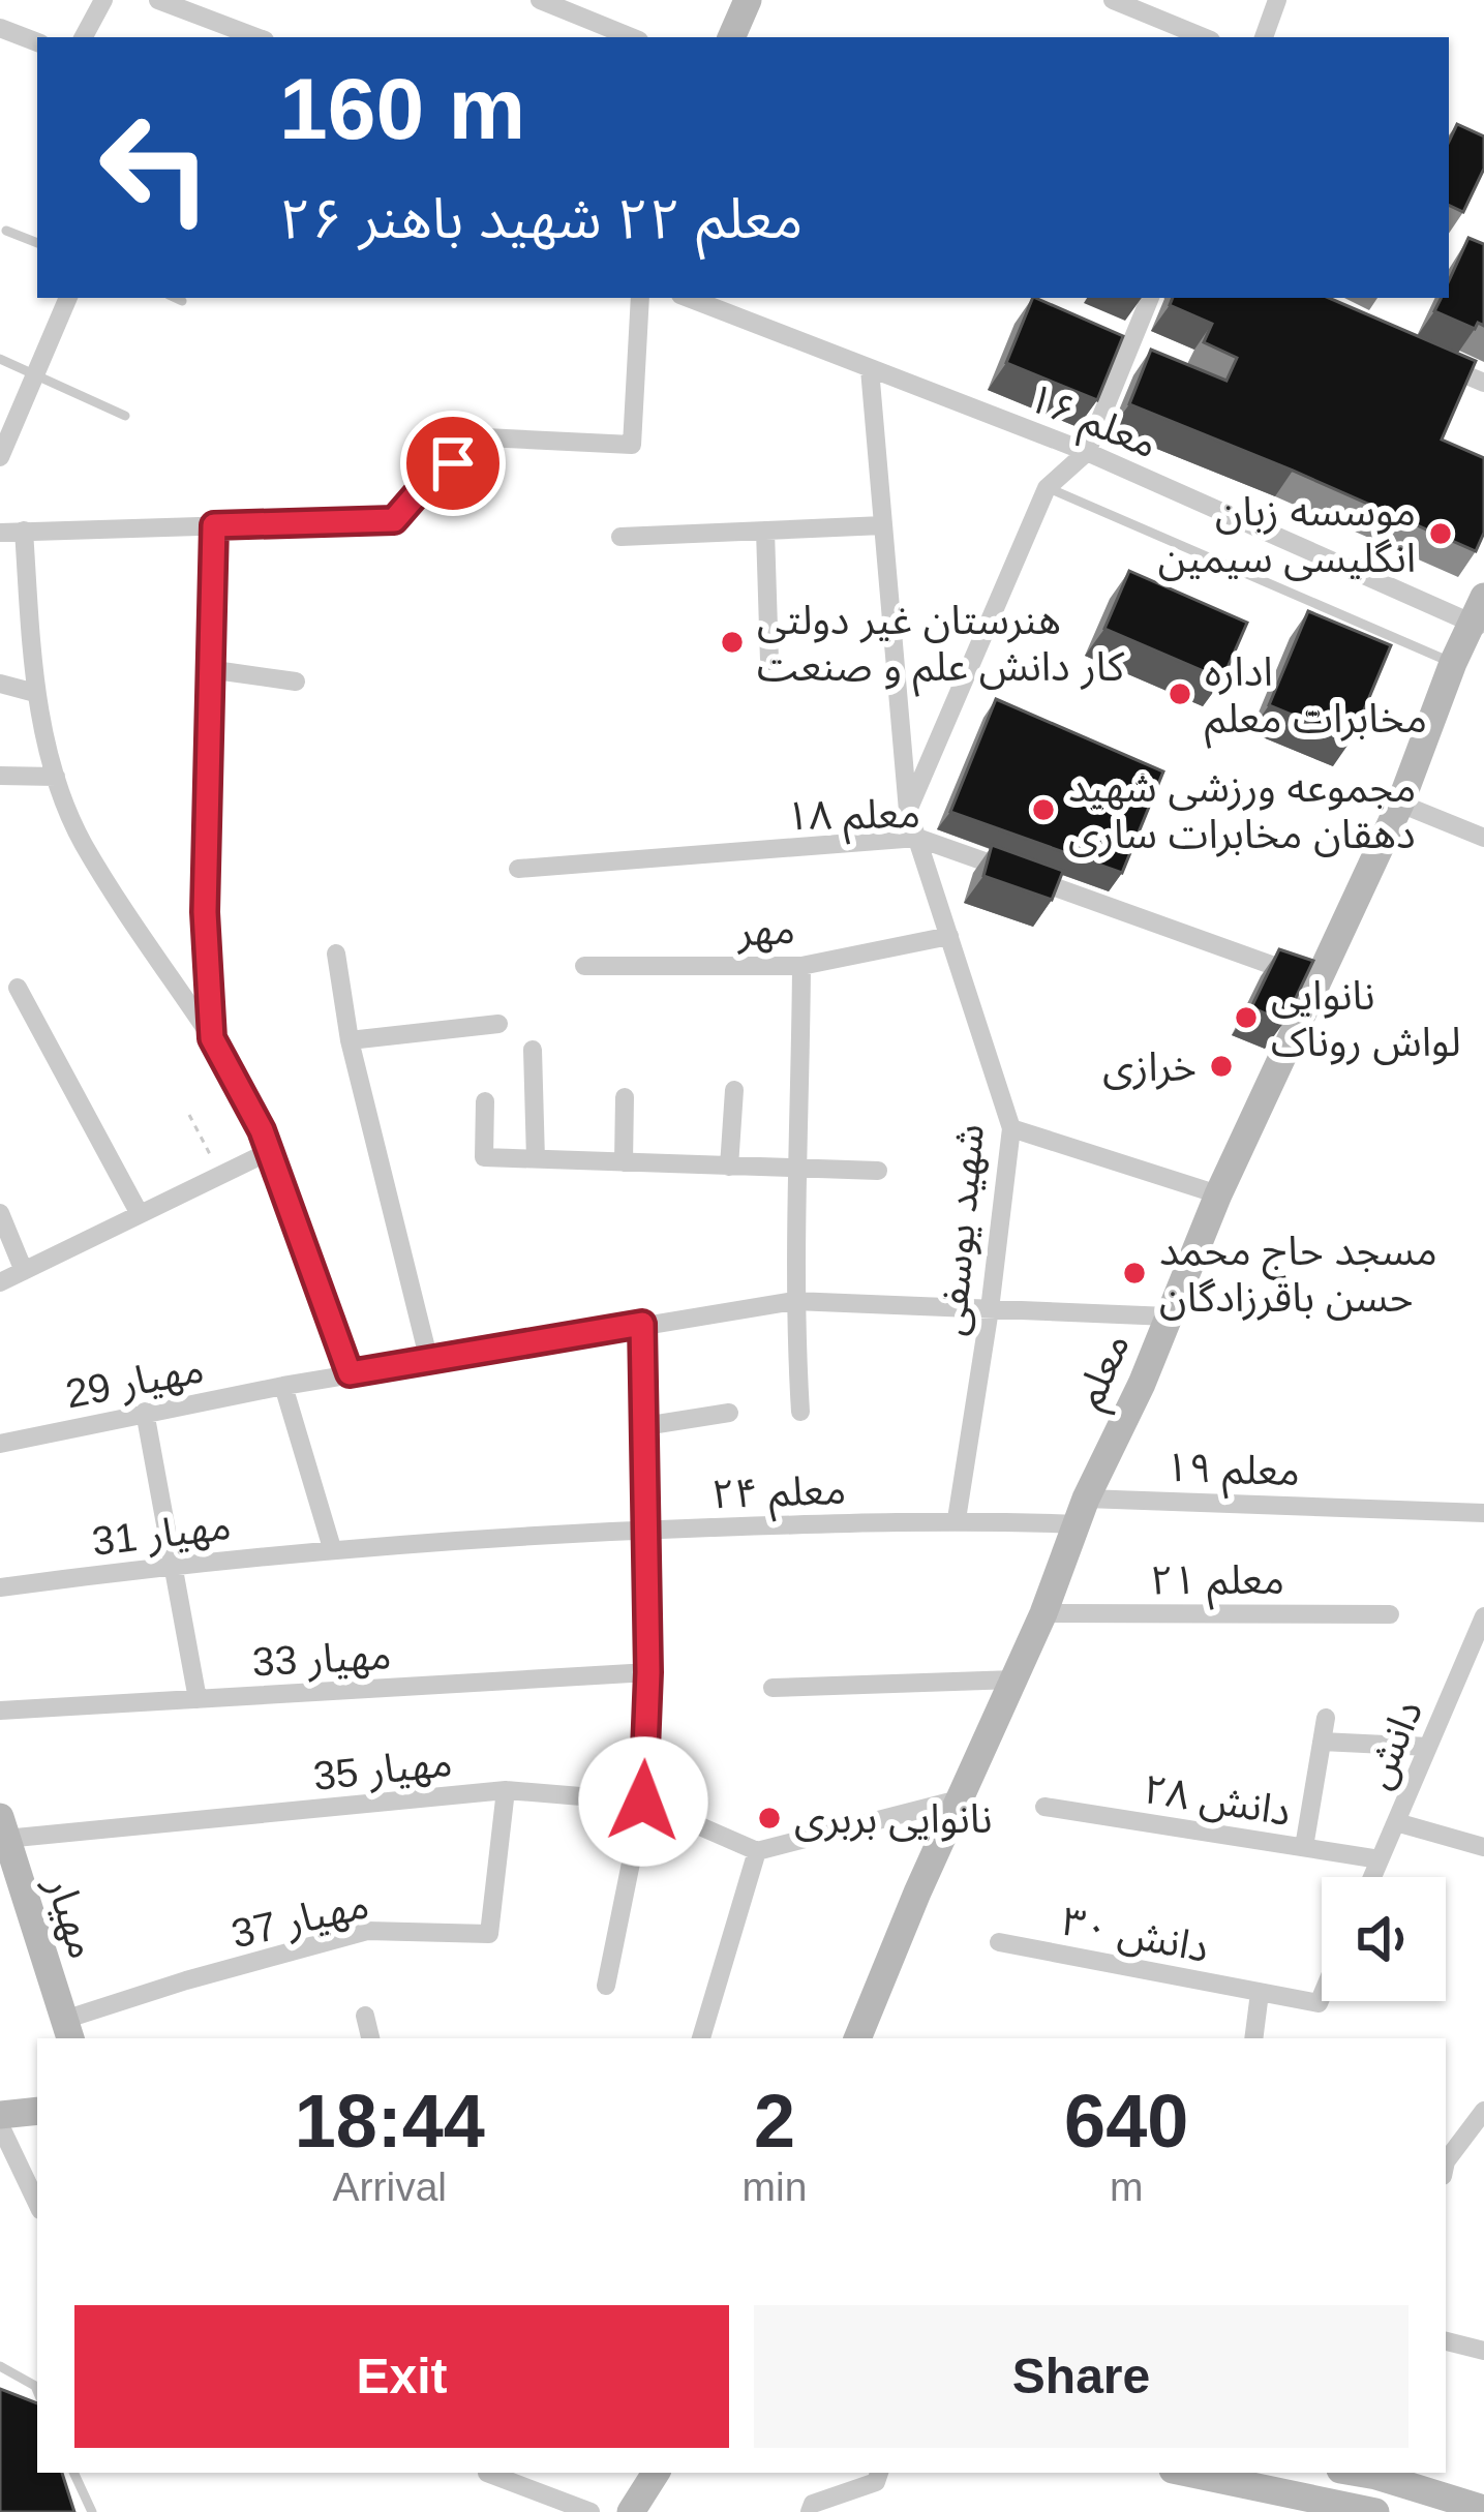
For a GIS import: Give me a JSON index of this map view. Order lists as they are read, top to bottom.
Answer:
{
  "streets": {
    "main road": ["معلم", "مهیار"],
    "street": [
      "معلم ۱۶",
      "معلم ۱۸",
      "مهر",
      "شهید یوسفی",
      "مهیار 29",
      "معلم ۱۹",
      "معلم ۲۴",
      "مهیار 31",
      "معلم ۲۱",
      "مهیار 33",
      "دانش",
      "مهیار 35",
      "دانش ۲۸",
      "مهیار 37",
      "دانش ۳۰"
    ]
  },
  "crossings": [
    ["معلم ۱۶", "شهید یوسفی"],
    ["معلم ۱۶", "معلم"],
    ["معلم ۱۸", "شهید یوسفی"],
    ["معلم ۱۸", "معلم"],
    ["مهر", "شهید یوسفی"],
    ["شهید یوسفی", "مهیار 29"],
    ["شهید یوسفی", "معلم ۲۴"],
    ["معلم", "مهیار 29"],
    ["معلم", "معلم ۱۹"],
    ["معلم", "معلم ۲۴"],
    ["معلم", "معلم ۲۱"],
    ["معلم ۱۹", "معلم ۲۴"],
    ["معلم ۲۴", "مهیار 31"],
    ["دانش", "دانش ۲۸"],
    ["مهیار 35", "مهیار"],
    ["مهیار 35", "مهیار 37"],
    ["مهیار", "مهیار 37"]
  ],
  "places": [
    "موسسه زبان انگلیسی سیمین",
    "هنرستان غیر دولتی کار دانش علم و صنعت",
    "اداره مخابرات معلم",
    "مجموعه ورزشی شهید دهقان مخابرات ساری",
    "نانوایی لواش روناک",
    "خرازی",
    "مسجد حاج محمد حسن باقرزادگان",
    "نانوایی بربری"
  ],
  "page": {
    "turn": ["160 m", "معلم ۲۲ شهید باهنر ۲۶"],
    "eta": [
      "18:44",
      "Arrival",
      "2",
      "min",
      "640",
      "m"
    ],
    "buttons": ["Exit", "Share"]
  }
}
